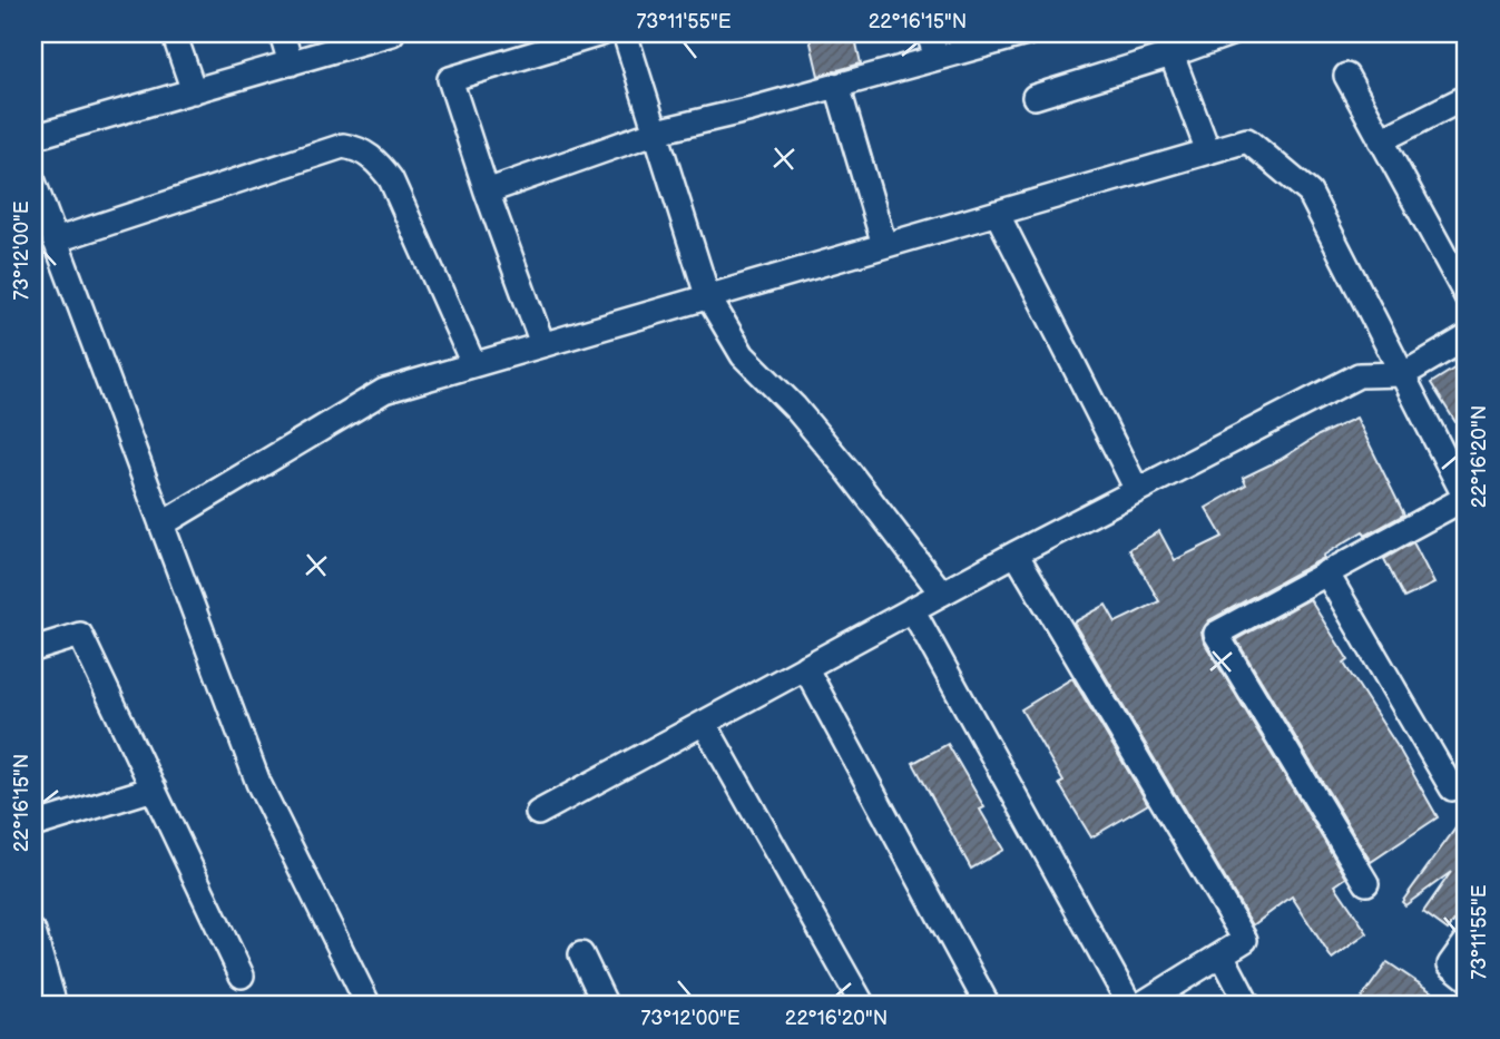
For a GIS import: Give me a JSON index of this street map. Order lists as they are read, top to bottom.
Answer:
{
  "coordinates": [
    "73°11'55\"E",
    "22°16'15\"N",
    "73°12'00\"E",
    "22°16'20\"N"
  ]
}
